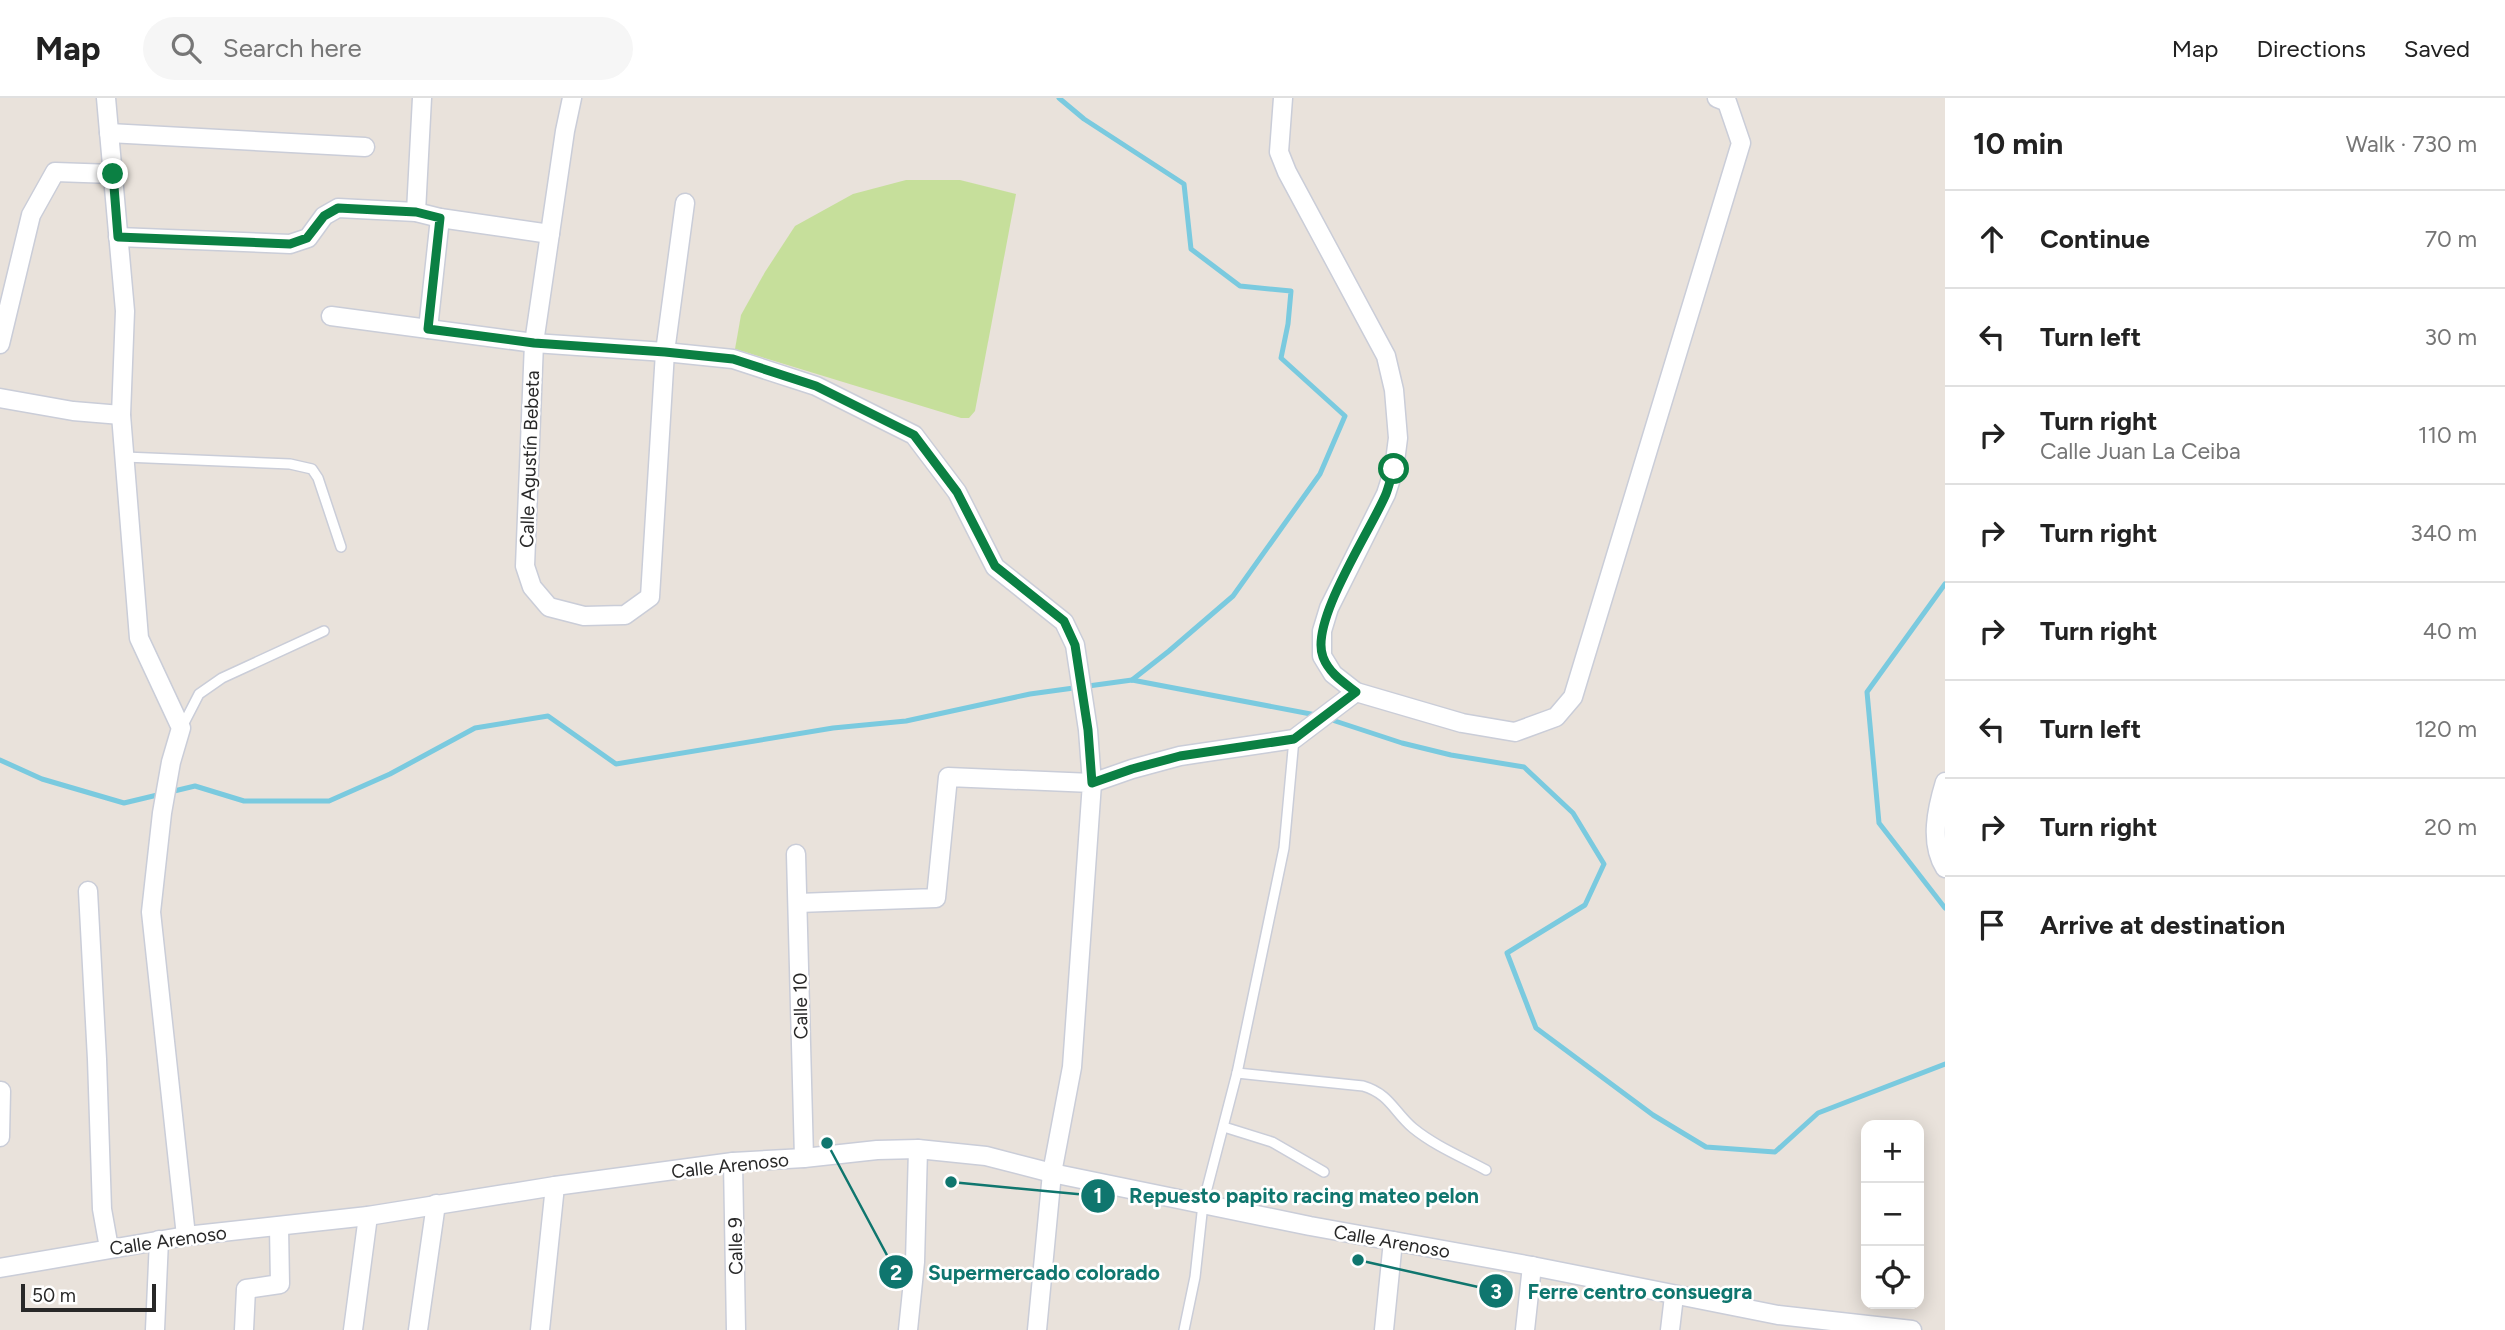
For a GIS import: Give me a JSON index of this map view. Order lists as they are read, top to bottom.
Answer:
{
  "streets": {
    "street": [
      "Calle Agustín Bebeta",
      "Calle 10",
      "Calle Arenoso",
      "Calle 9"
    ]
  },
  "crossings": [
    ["Calle 10", "Calle Arenoso"],
    ["Calle Arenoso", "Calle 9"]
  ],
  "places": ["Supermercado colorado", "Repuesto papito racing mateo pelon", "Ferre centro consuegra"],
  "scale_bar": "50 m",
  "page": {
    "header": "Map",
    "search": "Search here",
    "nav": ["Map", "Directions", "Saved"],
    "heading": ["10 min", "Walk · 730 m"],
    "list": [
      ["Continue", "70 m"],
      ["Turn left", "30 m"],
      ["Turn right", "Calle Juan La Ceiba", "110 m"],
      ["Turn right", "340 m"],
      ["Turn right", "40 m"],
      ["Turn left", "120 m"],
      ["Turn right", "20 m"],
      "Arrive at destination"
    ],
    "map_buttons": ["+", "−"],
    "scale": "50 m"
  }
}
